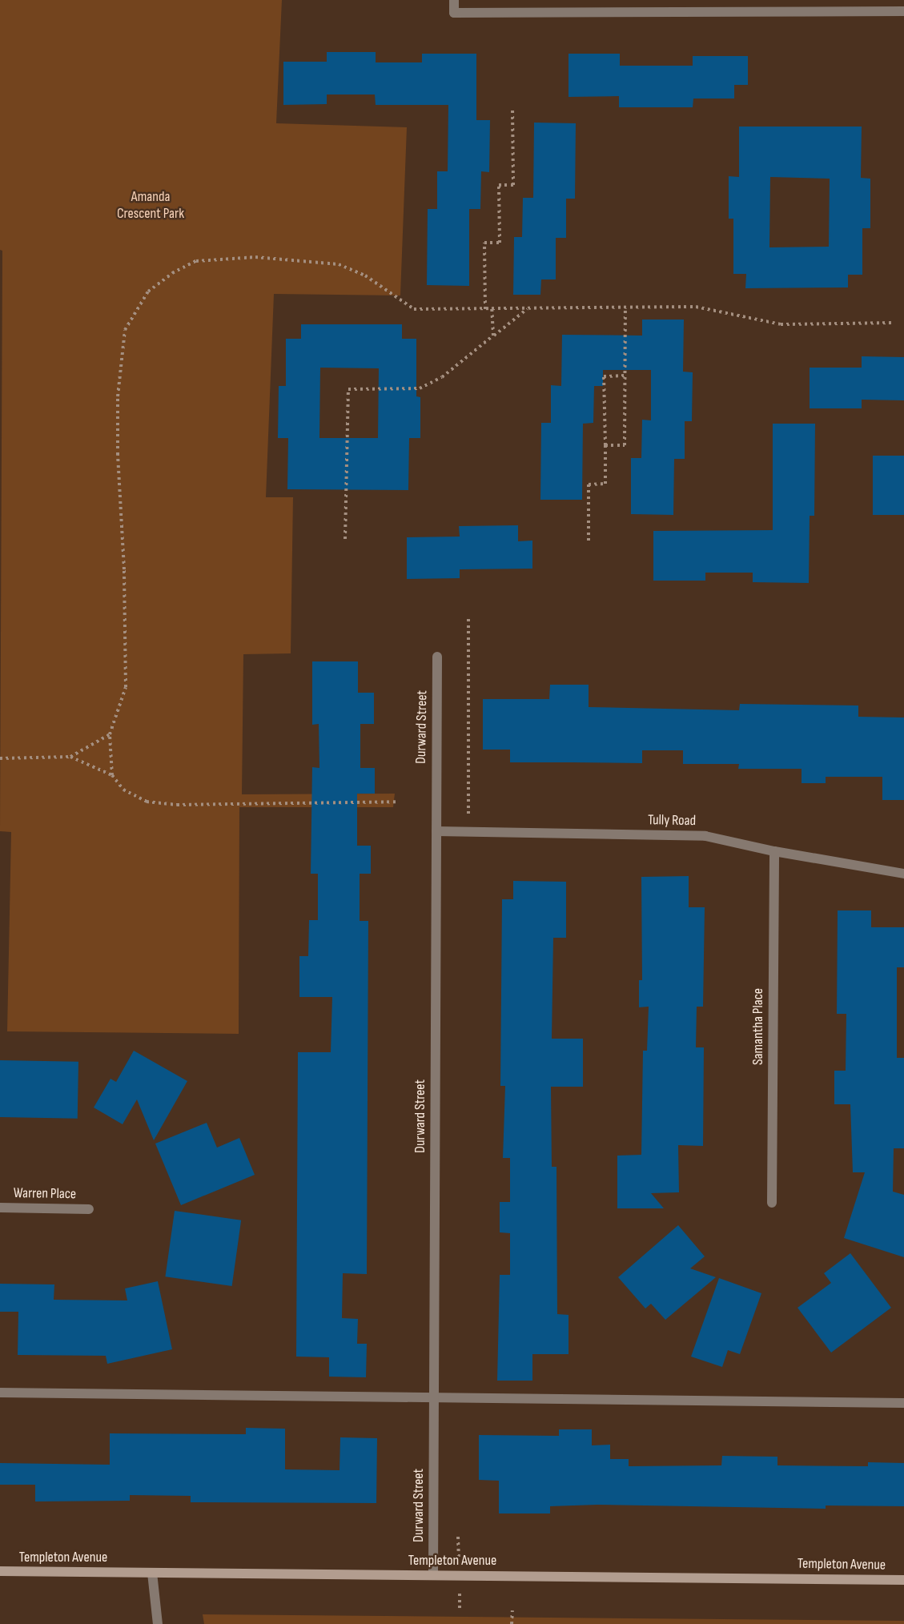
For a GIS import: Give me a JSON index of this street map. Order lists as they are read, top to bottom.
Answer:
{
  "streets": {
    "street": [
      "Durward Street",
      "Tully Road",
      "Samantha Place",
      "Warren Place",
      "Templeton Avenue"
    ]
  },
  "crossings": [
    ["Durward Street", "Tully Road"],
    ["Durward Street", "Templeton Avenue"],
    ["Tully Road", "Samantha Place"]
  ],
  "parks": ["Amanda Crescent Park"]
}
